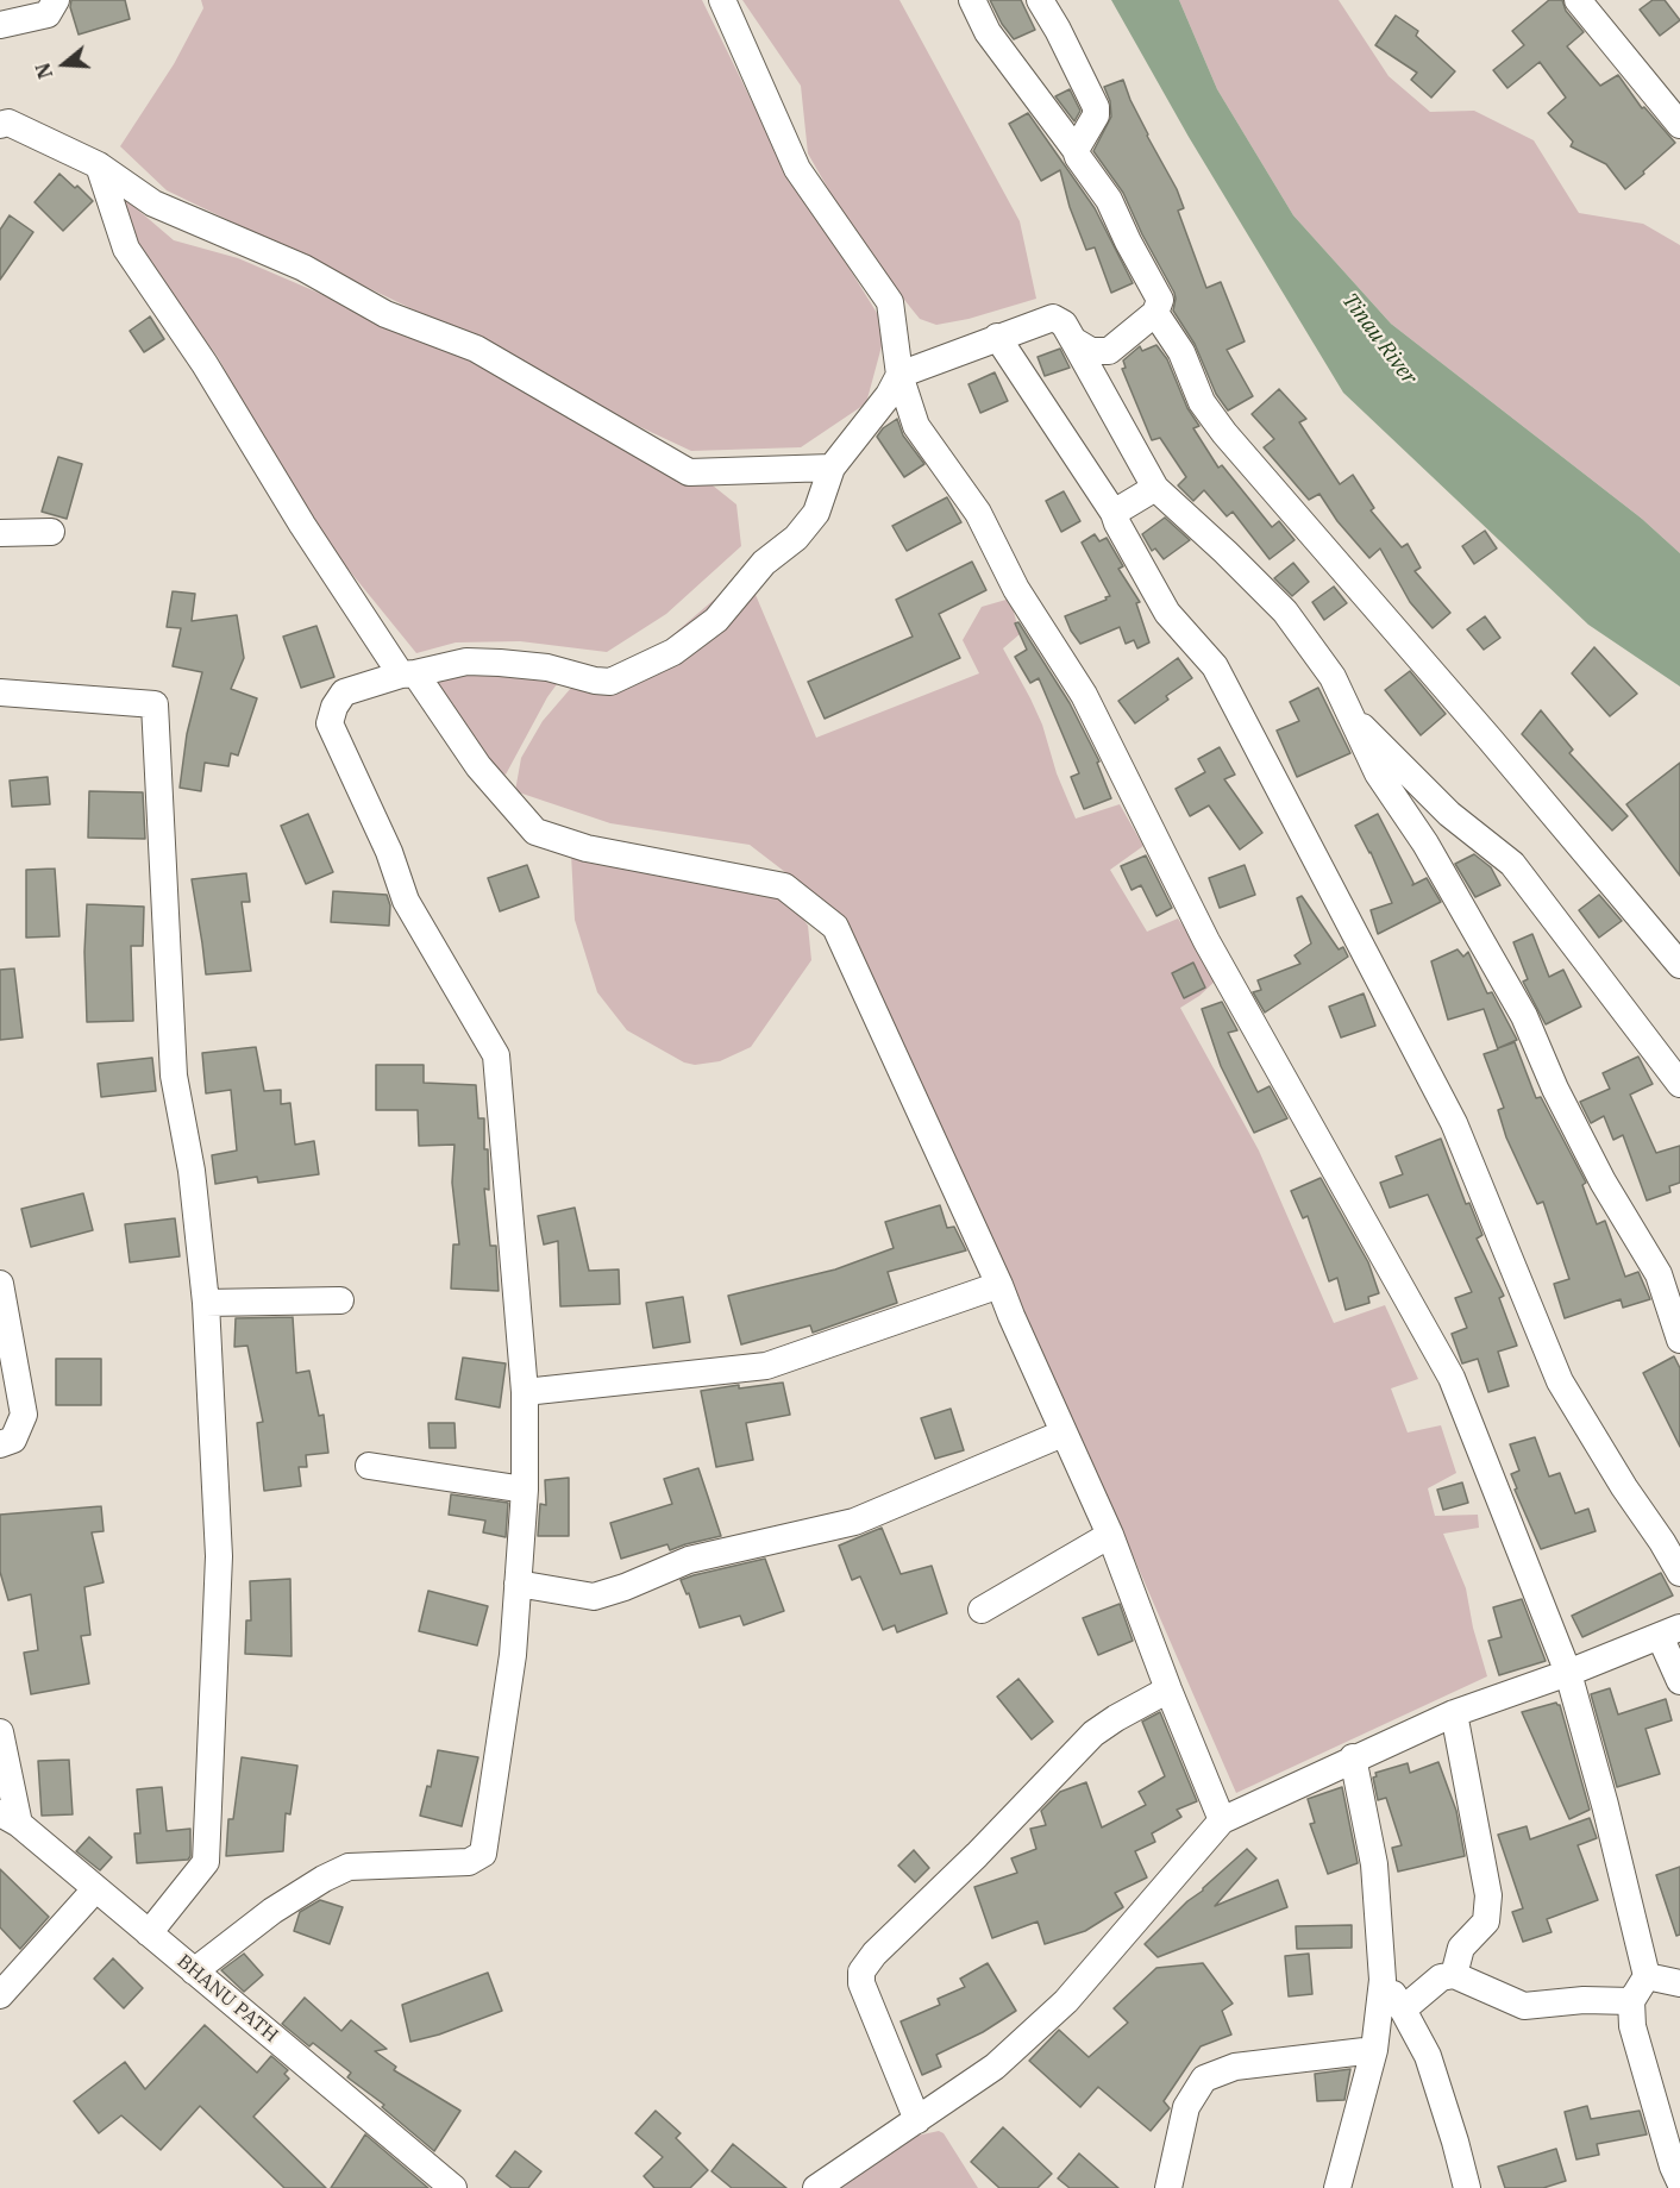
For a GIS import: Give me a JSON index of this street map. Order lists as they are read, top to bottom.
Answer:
{
  "streets": {
    "street": ["BHANU PATH"]
  },
  "water": ["Tinau River"],
  "north": "left"
}
